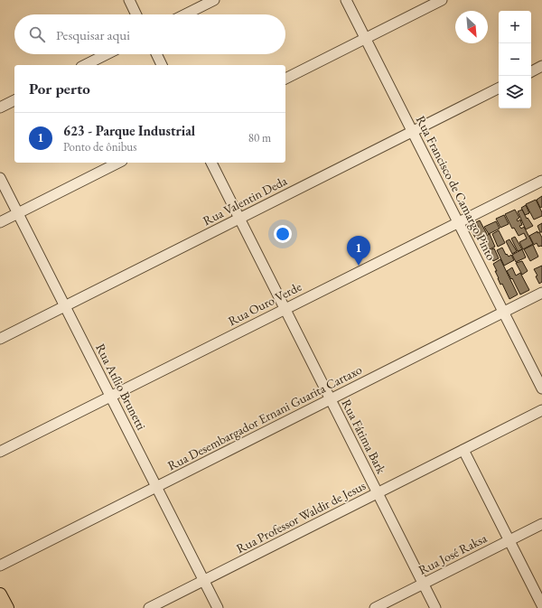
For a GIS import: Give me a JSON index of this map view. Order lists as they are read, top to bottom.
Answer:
{
  "streets": {
    "street": [
      "Rua Francisco de Camargo Pinto",
      "Rua Valentin Deda",
      "Rua Ouro Verde",
      "Rua Atílio Brunetti",
      "Rua Desembargador Ernani Guarita Cartaxo",
      "Rua Fátima Bark",
      "Rua Professor Waldir de Jesus",
      "Rua José Raksa"
    ]
  },
  "crossings": [
    ["Rua Francisco de Camargo Pinto", "Rua Valentin Deda"],
    ["Rua Francisco de Camargo Pinto", "Rua Ouro Verde"],
    ["Rua Francisco de Camargo Pinto", "Rua Desembargador Ernani Guarita Cartaxo"],
    ["Rua Valentin Deda", "Rua Atílio Brunetti"],
    ["Rua Valentin Deda", "Rua Fátima Bark"],
    ["Rua Ouro Verde", "Rua Atílio Brunetti"],
    ["Rua Ouro Verde", "Rua Fátima Bark"],
    ["Rua Atílio Brunetti", "Rua Desembargador Ernani Guarita Cartaxo"],
    ["Rua Atílio Brunetti", "Rua Professor Waldir de Jesus"],
    ["Rua Desembargador Ernani Guarita Cartaxo", "Rua Fátima Bark"],
    ["Rua Fátima Bark", "Rua Professor Waldir de Jesus"],
    ["Rua Fátima Bark", "Rua José Raksa"]
  ],
  "north": "bottom right",
  "page": {
    "map_buttons": ["+", "−"],
    "search": "Pesquisar aqui",
    "heading": "Por perto",
    "list": [
      {
        "mark": "1",
        "name": "623 - Parque Industrial",
        "note": "Ponto de ônibus",
        "value": "80 m"
      }
    ],
    "pins": "1"
  }
}
